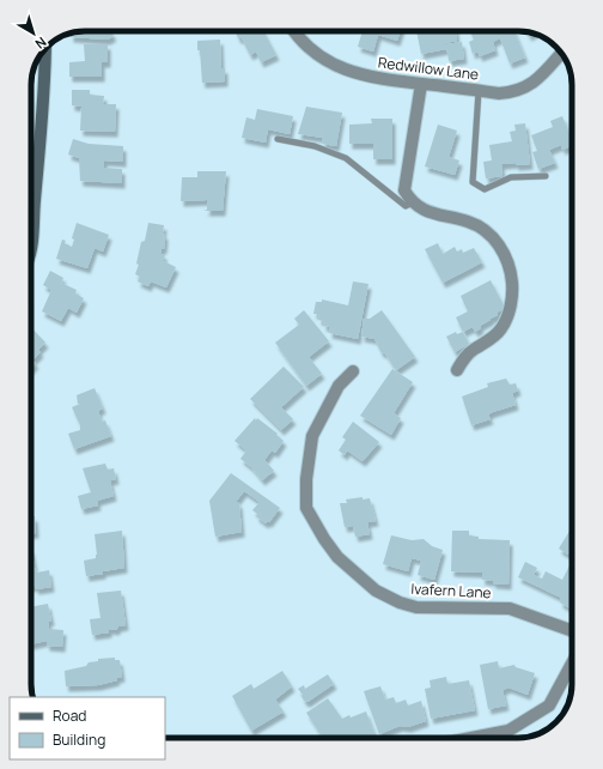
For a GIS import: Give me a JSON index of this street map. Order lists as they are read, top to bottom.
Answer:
{
  "streets": {
    "street": ["Redwillow Lane", "Ivafern Lane"]
  },
  "legend": ["Road", "Building"],
  "north": "bottom right"
}
